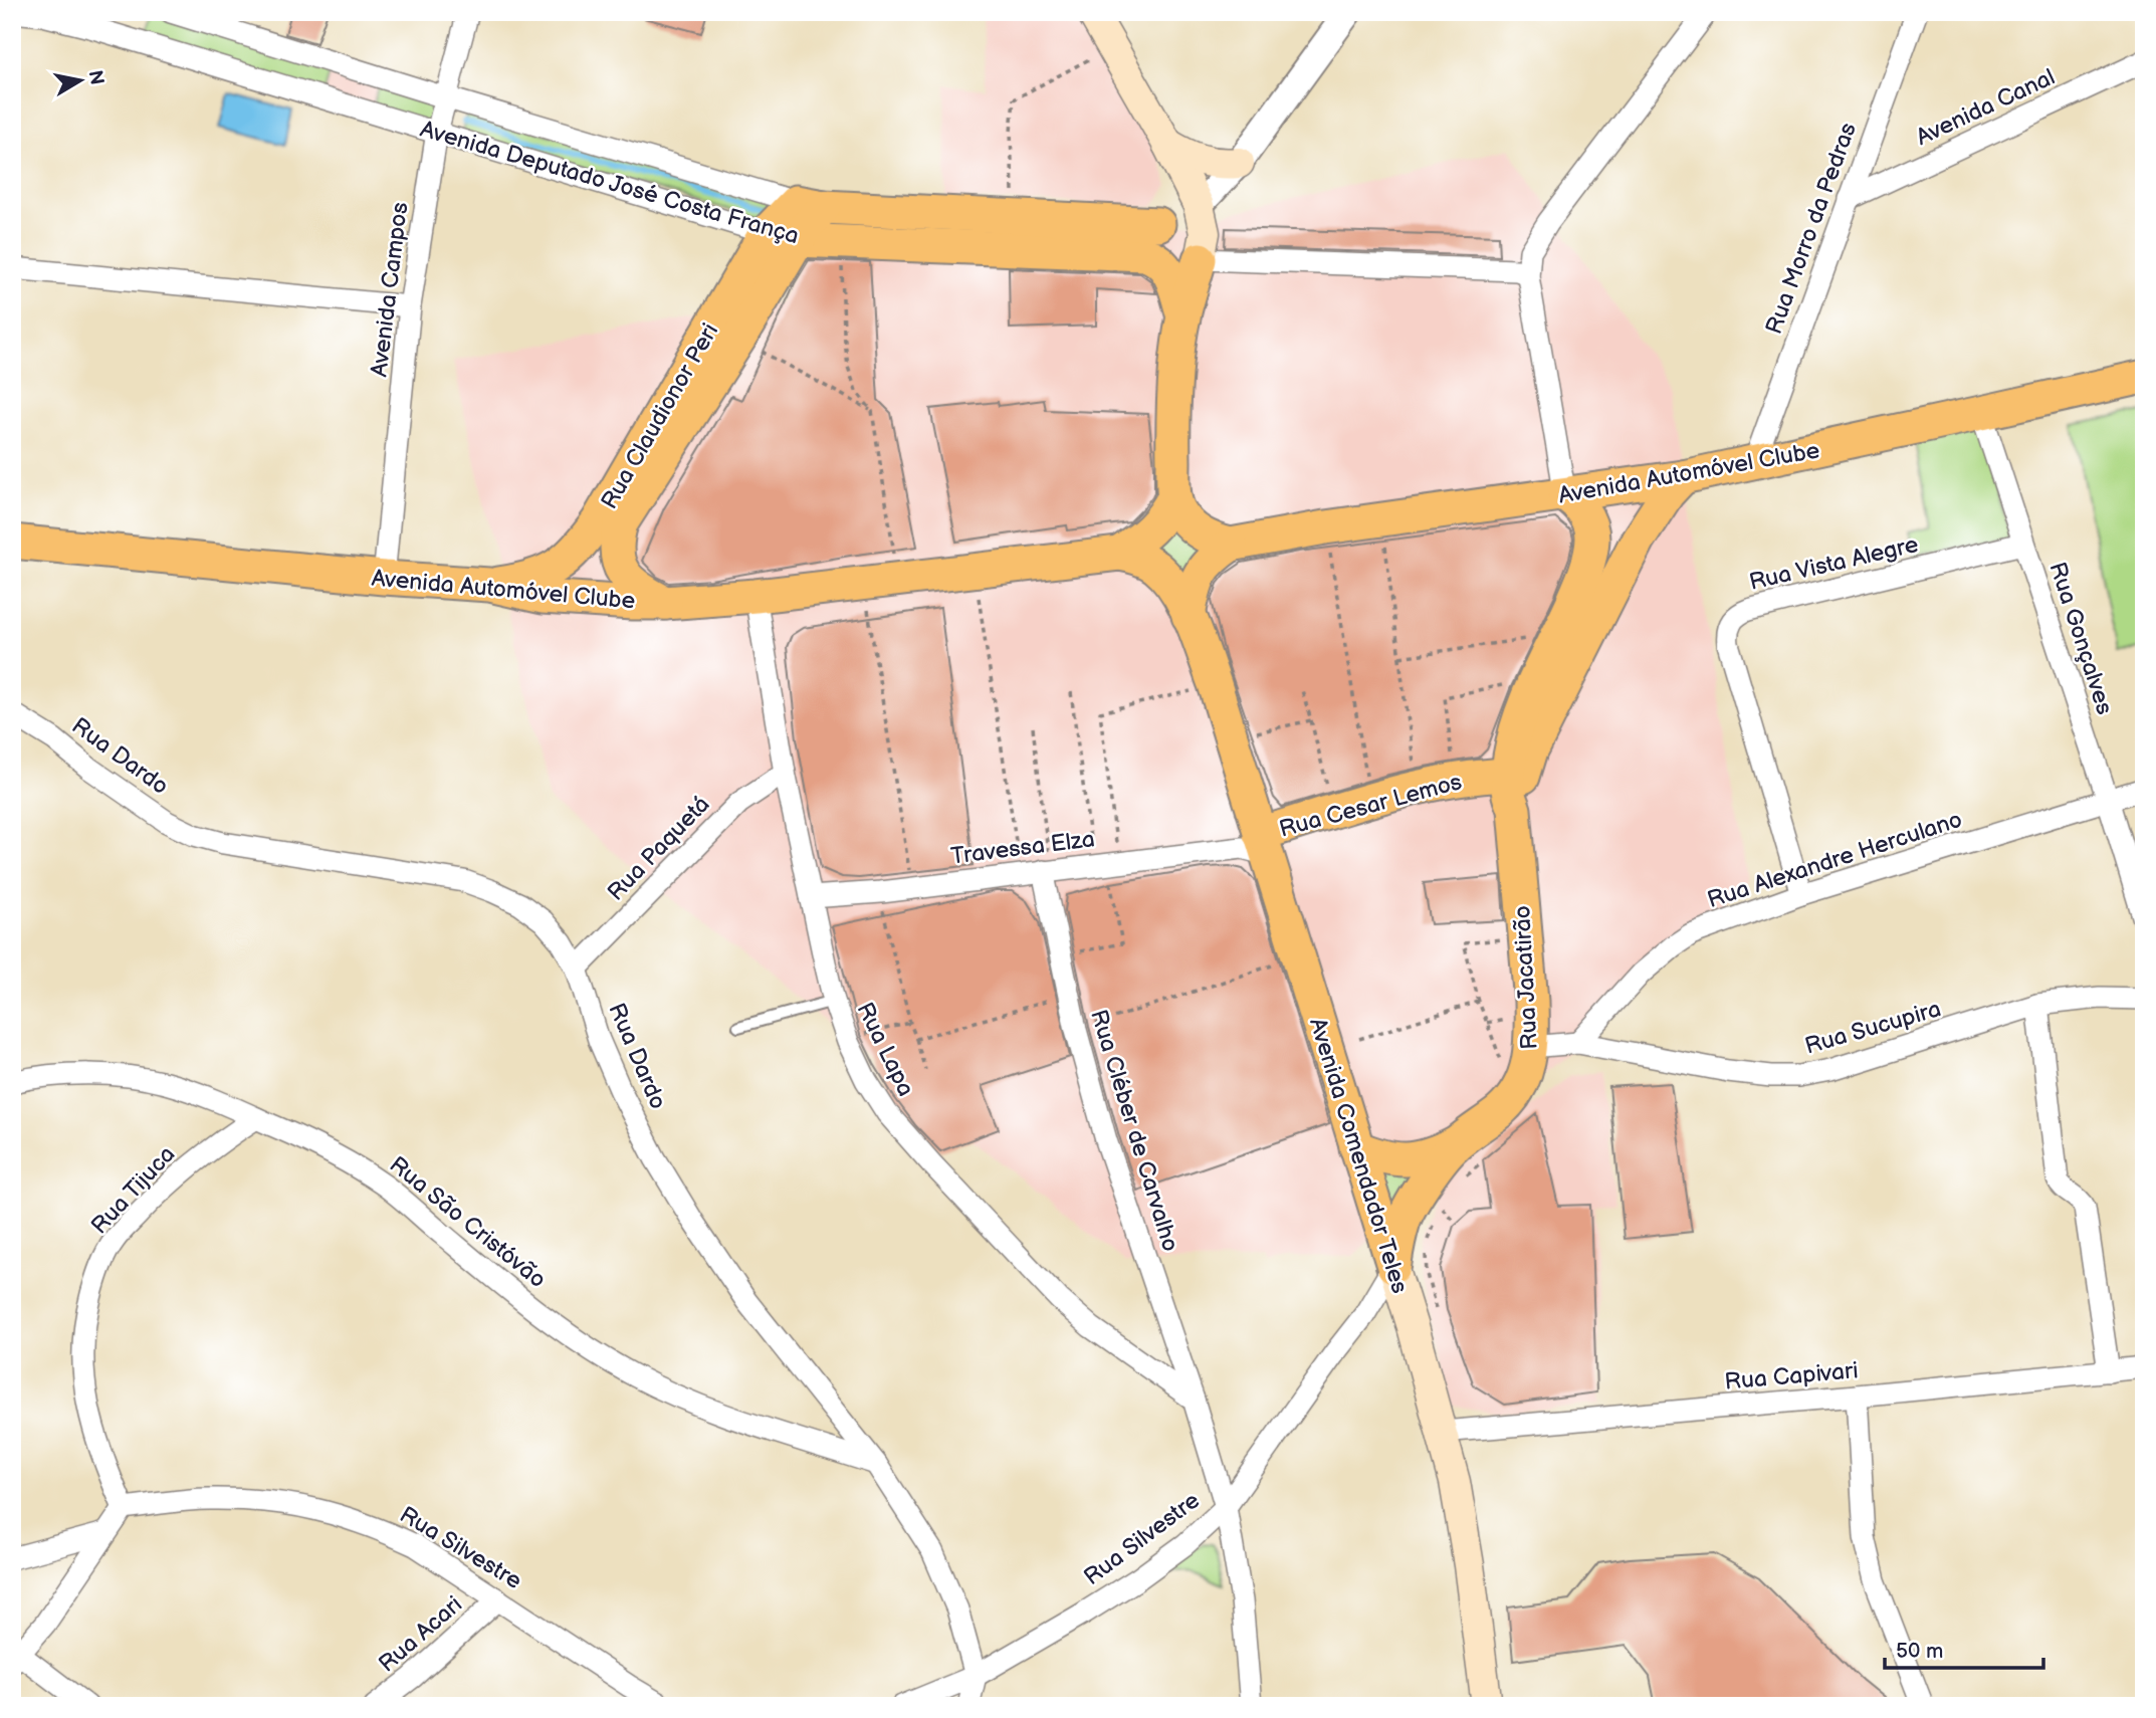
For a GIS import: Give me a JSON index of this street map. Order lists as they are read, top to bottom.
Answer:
{
  "streets": {
    "main road": [
      "Avenida Deputado José Costa França",
      "Rua Claudionor Peri",
      "Avenida Automóvel Clube",
      "Rua Cesar Lemos",
      "Rua Jacatirão",
      "Avenida Comendador Teles"
    ],
    "street": [
      "Avenida Canal",
      "Rua Morro da Pedras",
      "Avenida Campos",
      "Rua Vista Alegre",
      "Rua Gonçalves",
      "Rua Dardo",
      "Travessa Elza",
      "Rua Paquetá",
      "Rua Alexandre Herculano",
      "Rua Sucupira",
      "Rua Lapa",
      "Rua Cléber de Carvalho",
      "Rua Tijuca",
      "Rua São Cristóvão",
      "Rua Capivari",
      "Rua Silvestre",
      "Rua Acari"
    ]
  },
  "crossings": [
    ["Avenida Canal", "Rua Morro da Pedras"],
    ["Avenida Deputado José Costa França", "Avenida Campos"],
    ["Avenida Deputado José Costa França", "Rua Claudionor Peri"],
    ["Rua Morro da Pedras", "Avenida Automóvel Clube"],
    ["Avenida Campos", "Avenida Automóvel Clube"],
    ["Rua Claudionor Peri", "Avenida Automóvel Clube"],
    ["Avenida Automóvel Clube", "Rua Gonçalves"],
    ["Avenida Automóvel Clube", "Rua Jacatirão"],
    ["Avenida Automóvel Clube", "Rua Lapa"],
    ["Avenida Automóvel Clube", "Avenida Comendador Teles"],
    ["Rua Vista Alegre", "Rua Gonçalves"],
    ["Rua Vista Alegre", "Rua Alexandre Herculano"],
    ["Rua Gonçalves", "Rua Alexandre Herculano"],
    ["Rua Dardo", "Rua Paquetá"],
    ["Rua Dardo", "Rua São Cristóvão"],
    ["Rua Dardo", "Rua Silvestre"],
    ["Rua Cesar Lemos", "Travessa Elza"],
    ["Rua Cesar Lemos", "Rua Jacatirão"],
    ["Rua Cesar Lemos", "Avenida Comendador Teles"],
    ["Travessa Elza", "Rua Lapa"],
    ["Travessa Elza", "Rua Cléber de Carvalho"],
    ["Travessa Elza", "Avenida Comendador Teles"],
    ["Rua Paquetá", "Rua Lapa"],
    ["Rua Alexandre Herculano", "Rua Sucupira"],
    ["Rua Jacatirão", "Rua Sucupira"],
    ["Rua Jacatirão", "Avenida Comendador Teles"],
    ["Rua Jacatirão", "Rua Silvestre"],
    ["Rua Lapa", "Rua Cléber de Carvalho"],
    ["Rua Cléber de Carvalho", "Rua Silvestre"],
    ["Avenida Comendador Teles", "Rua Capivari"],
    ["Avenida Comendador Teles", "Rua Silvestre"],
    ["Rua Tijuca", "Rua São Cristóvão"],
    ["Rua Tijuca", "Rua Silvestre"],
    ["Rua Silvestre", "Rua Acari"]
  ],
  "scale_bar": "50 m",
  "north": "right"
}
